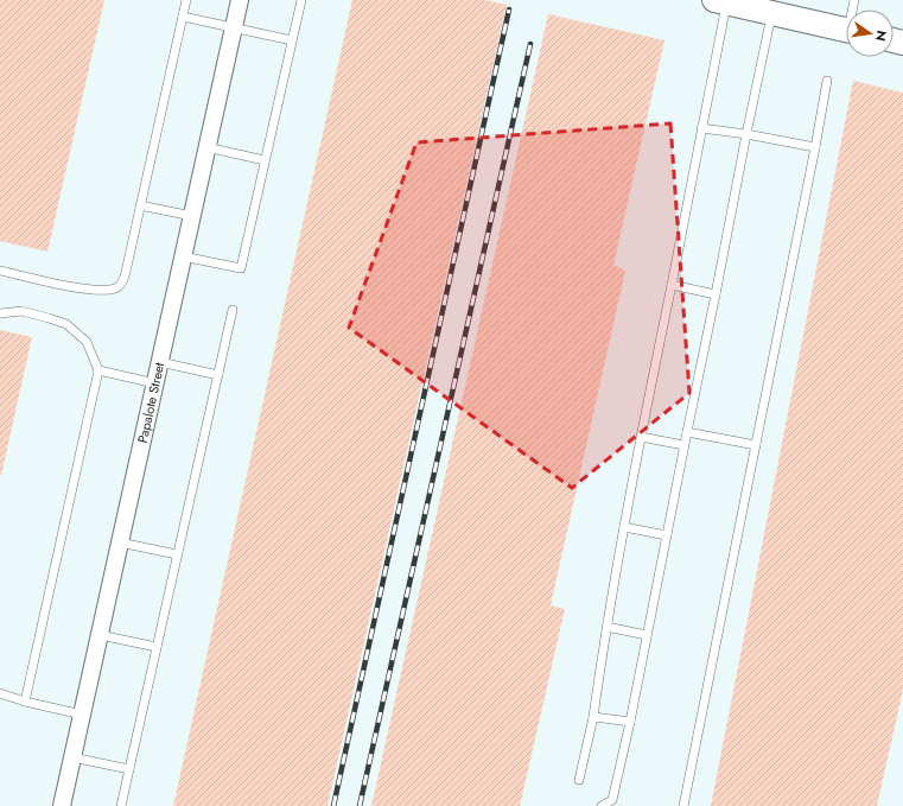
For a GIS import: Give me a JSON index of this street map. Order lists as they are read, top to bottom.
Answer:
{
  "streets": {
    "street": ["Papalote Street"]
  },
  "north": "right"
}
